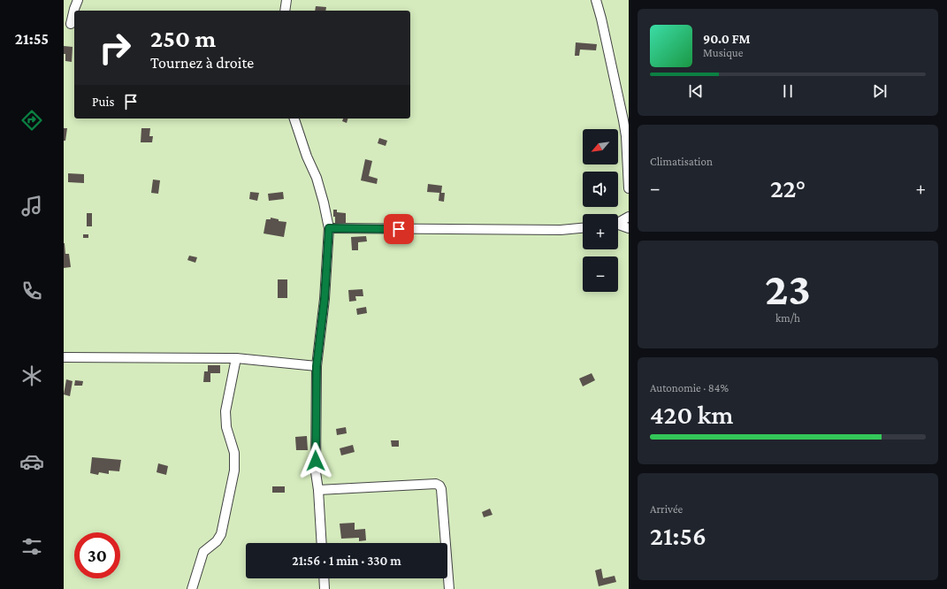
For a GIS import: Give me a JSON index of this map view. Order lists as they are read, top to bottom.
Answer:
{
  "north": "bottom left",
  "page": {
    "tabs": "21:55",
    "turn": ["250 m", "Tournez à droite"],
    "song": ["90.0 FM", "Musique"],
    "then": "Puis",
    "tile": [
      "Climatisation",
      ["23", "km/h"],
      ["Autonomie · 84%", "420 km"],
      ["Arrivée", "21:56"]
    ],
    "map_buttons": ["+", "−"],
    "heat": ["−", "22°", "+"],
    "limit": "30",
    "trip": "21:56 · 1 min · 330 m"
  }
}
